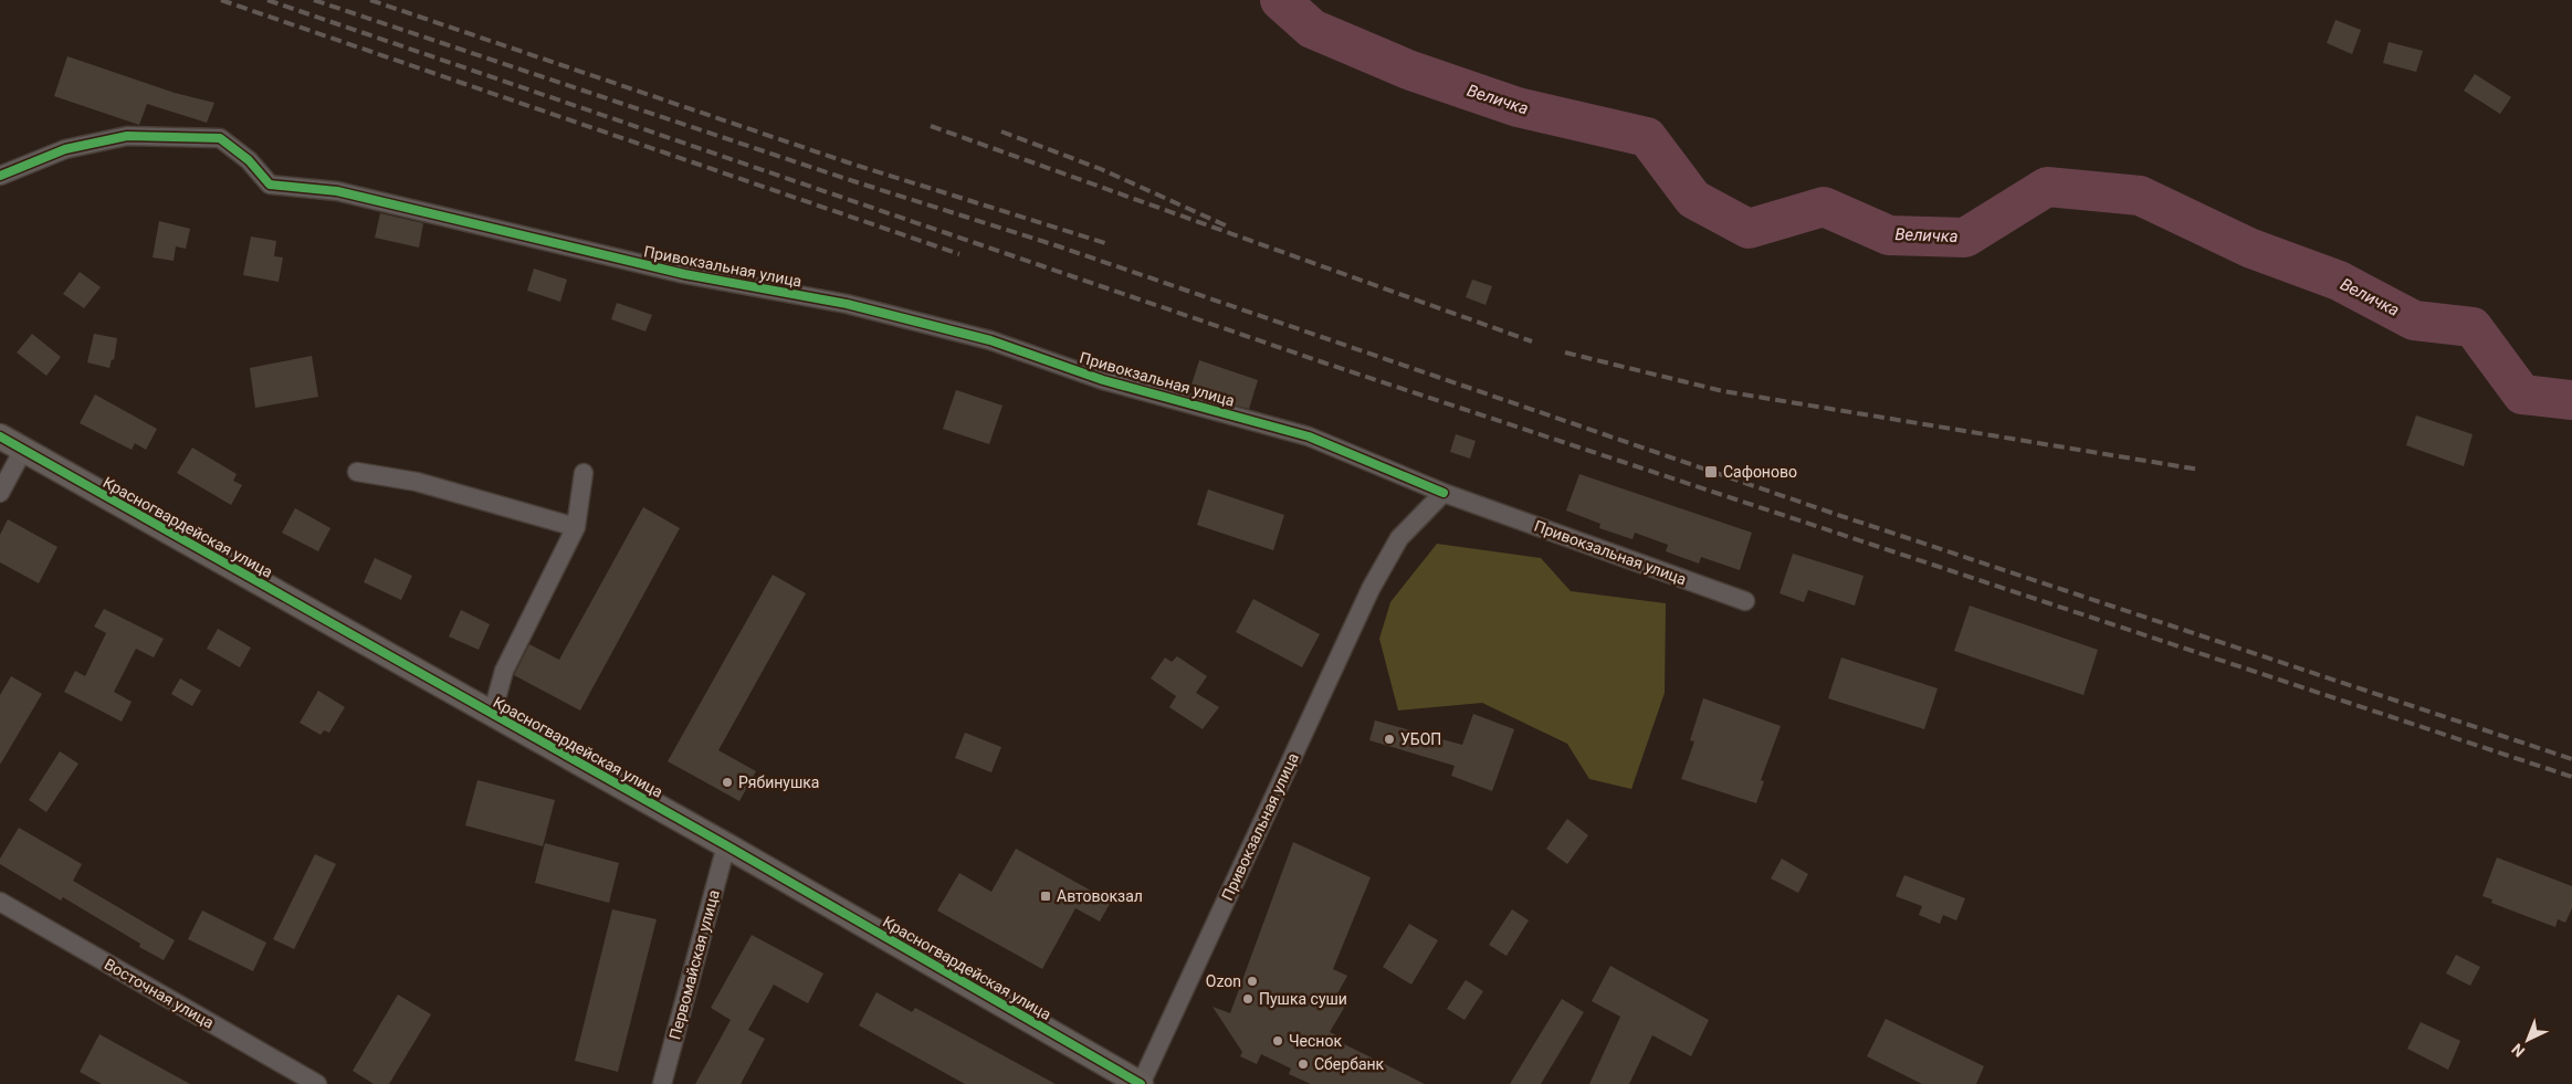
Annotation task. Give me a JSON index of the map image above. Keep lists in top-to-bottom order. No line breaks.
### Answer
{"streets":{"street":["Привокзальная улица","Красногвардейская улица","Первомайская улица","Восточная улица"]},"crossings":[["Привокзальная улица","Красногвардейская улица"],["Красногвардейская улица","Первомайская улица"]],"water":["Величка"],"places":{"transit":["Сафоново","Автовокзал"],"other":["УБОП","Рябинушка","Ozon","Пушка суши","Чеснок","Сбербанк"]},"north":"bottom left"}
